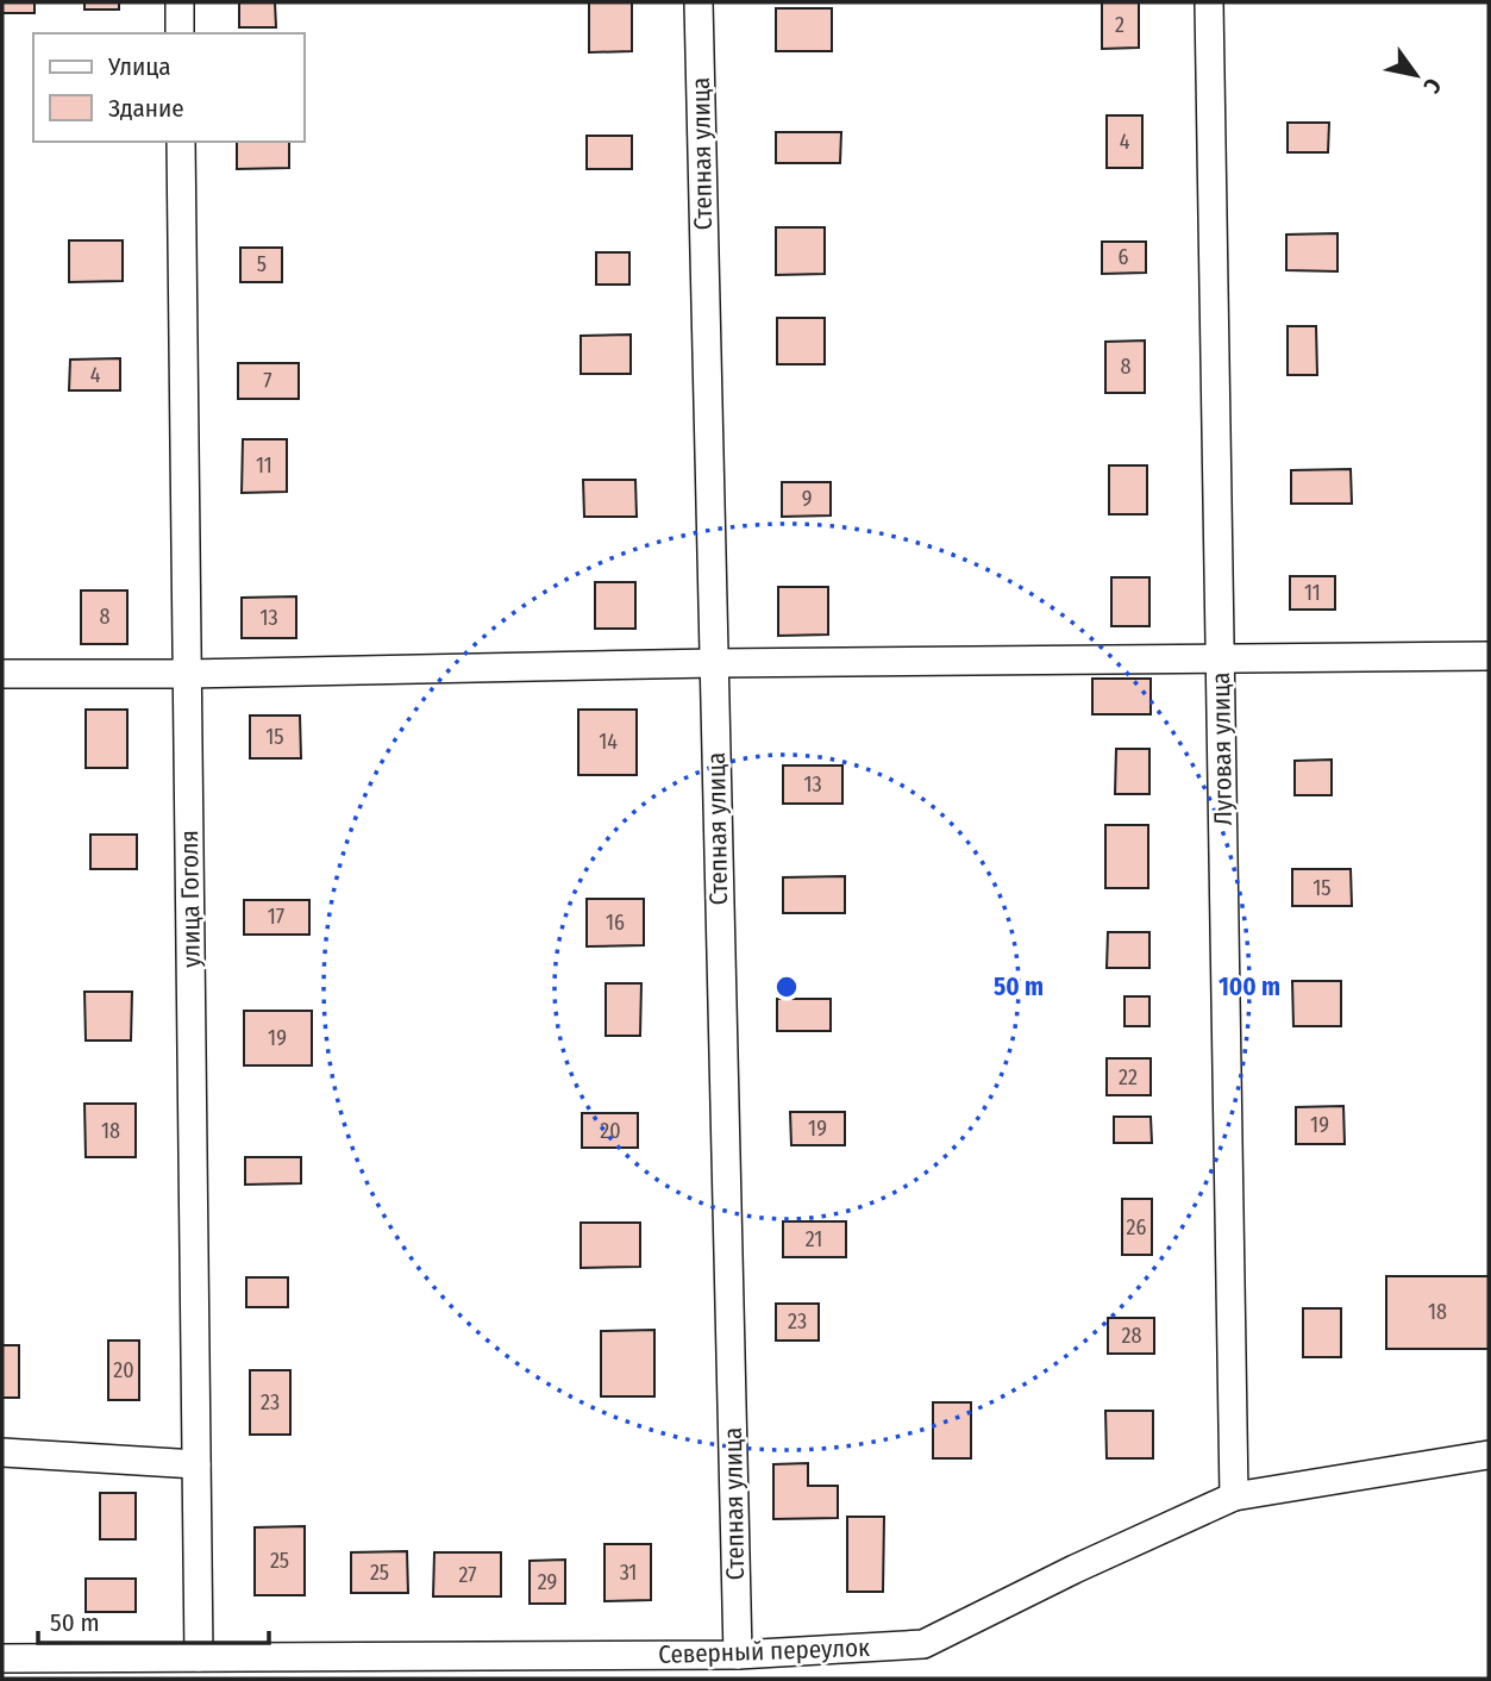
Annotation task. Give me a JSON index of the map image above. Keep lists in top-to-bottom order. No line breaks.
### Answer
{"streets":{"street":["Степная улица","Луговая улица","улица Гоголя","Северный переулок"]},"crossings":[["Степная улица","Северный переулок"],["Луговая улица","Северный переулок"],["улица Гоголя","Северный переулок"]],"house_numbers":["2","4","6","5","8","4","7","11","9","11","8","13","15","14","13","15","17","16","19","22","19","19","18","20","26","21","18","23","28","20","23","25","25","31","27","29"],"legend":["Улица","Здание"],"scale_bar":"50 m","north":"bottom right","rings":["50 m","100 m"]}
